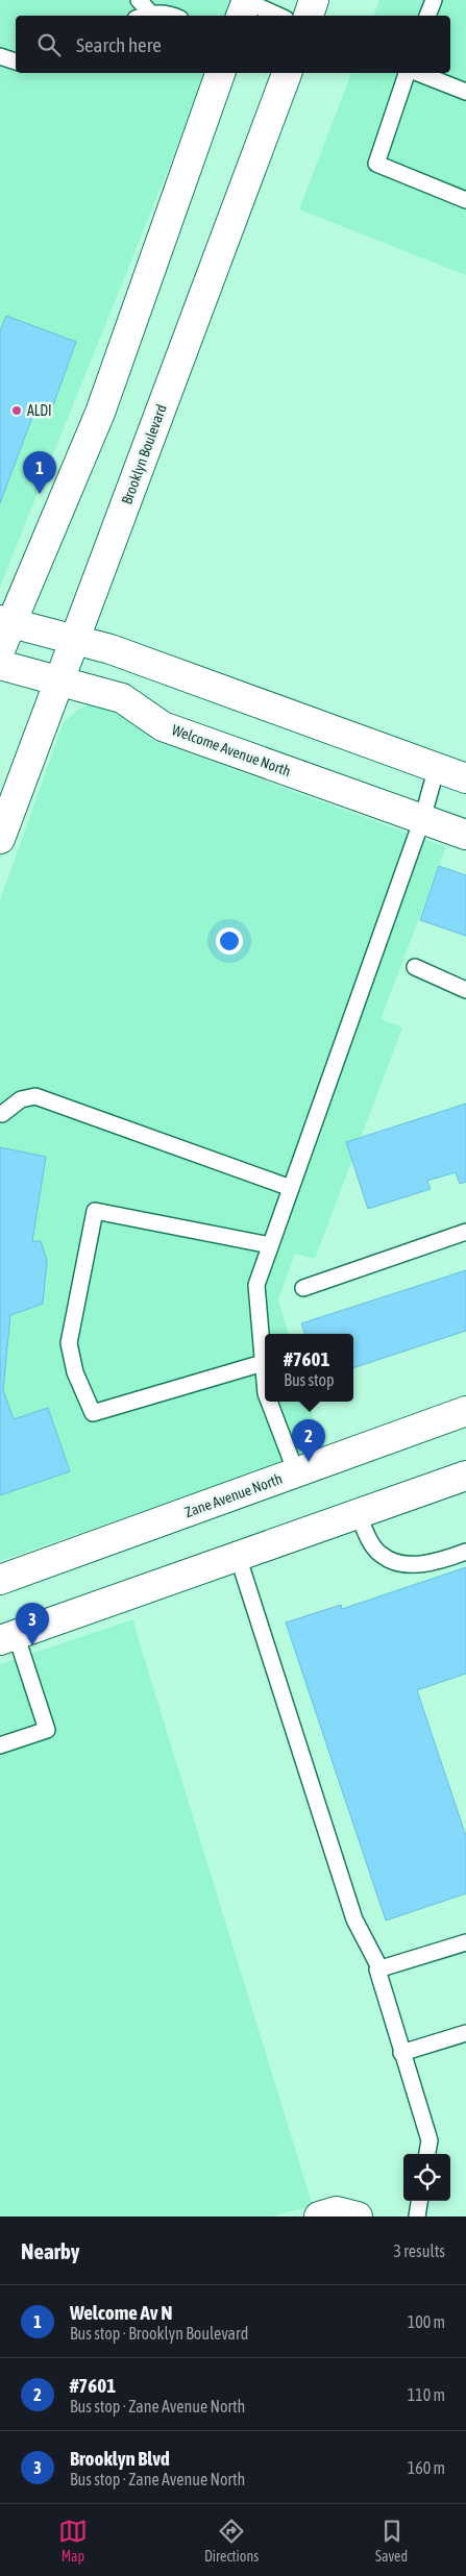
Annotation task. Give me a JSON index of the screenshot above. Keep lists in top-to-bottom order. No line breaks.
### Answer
{"streets":{"street":["Brooklyn Boulevard","Welcome Avenue North","Zane Avenue North"]},"crossings":[["Brooklyn Boulevard","Welcome Avenue North"]],"places":["ALDI"],"page":{"search":"Search here","pins":["1","2","3"],"popup":["#7601","Bus stop"],"heading":["Nearby","3 results"],"list":[{"mark":"1","name":"Welcome Av N","note":"Bus stop · Brooklyn Boulevard","value":"100 m"},{"mark":"2","name":"#7601","note":"Bus stop · Zane Avenue North","value":"110 m"},{"mark":"3","name":"Brooklyn Blvd","note":"Bus stop · Zane Avenue North","value":"160 m"}],"nav":["Map","Directions","Saved"]}}
